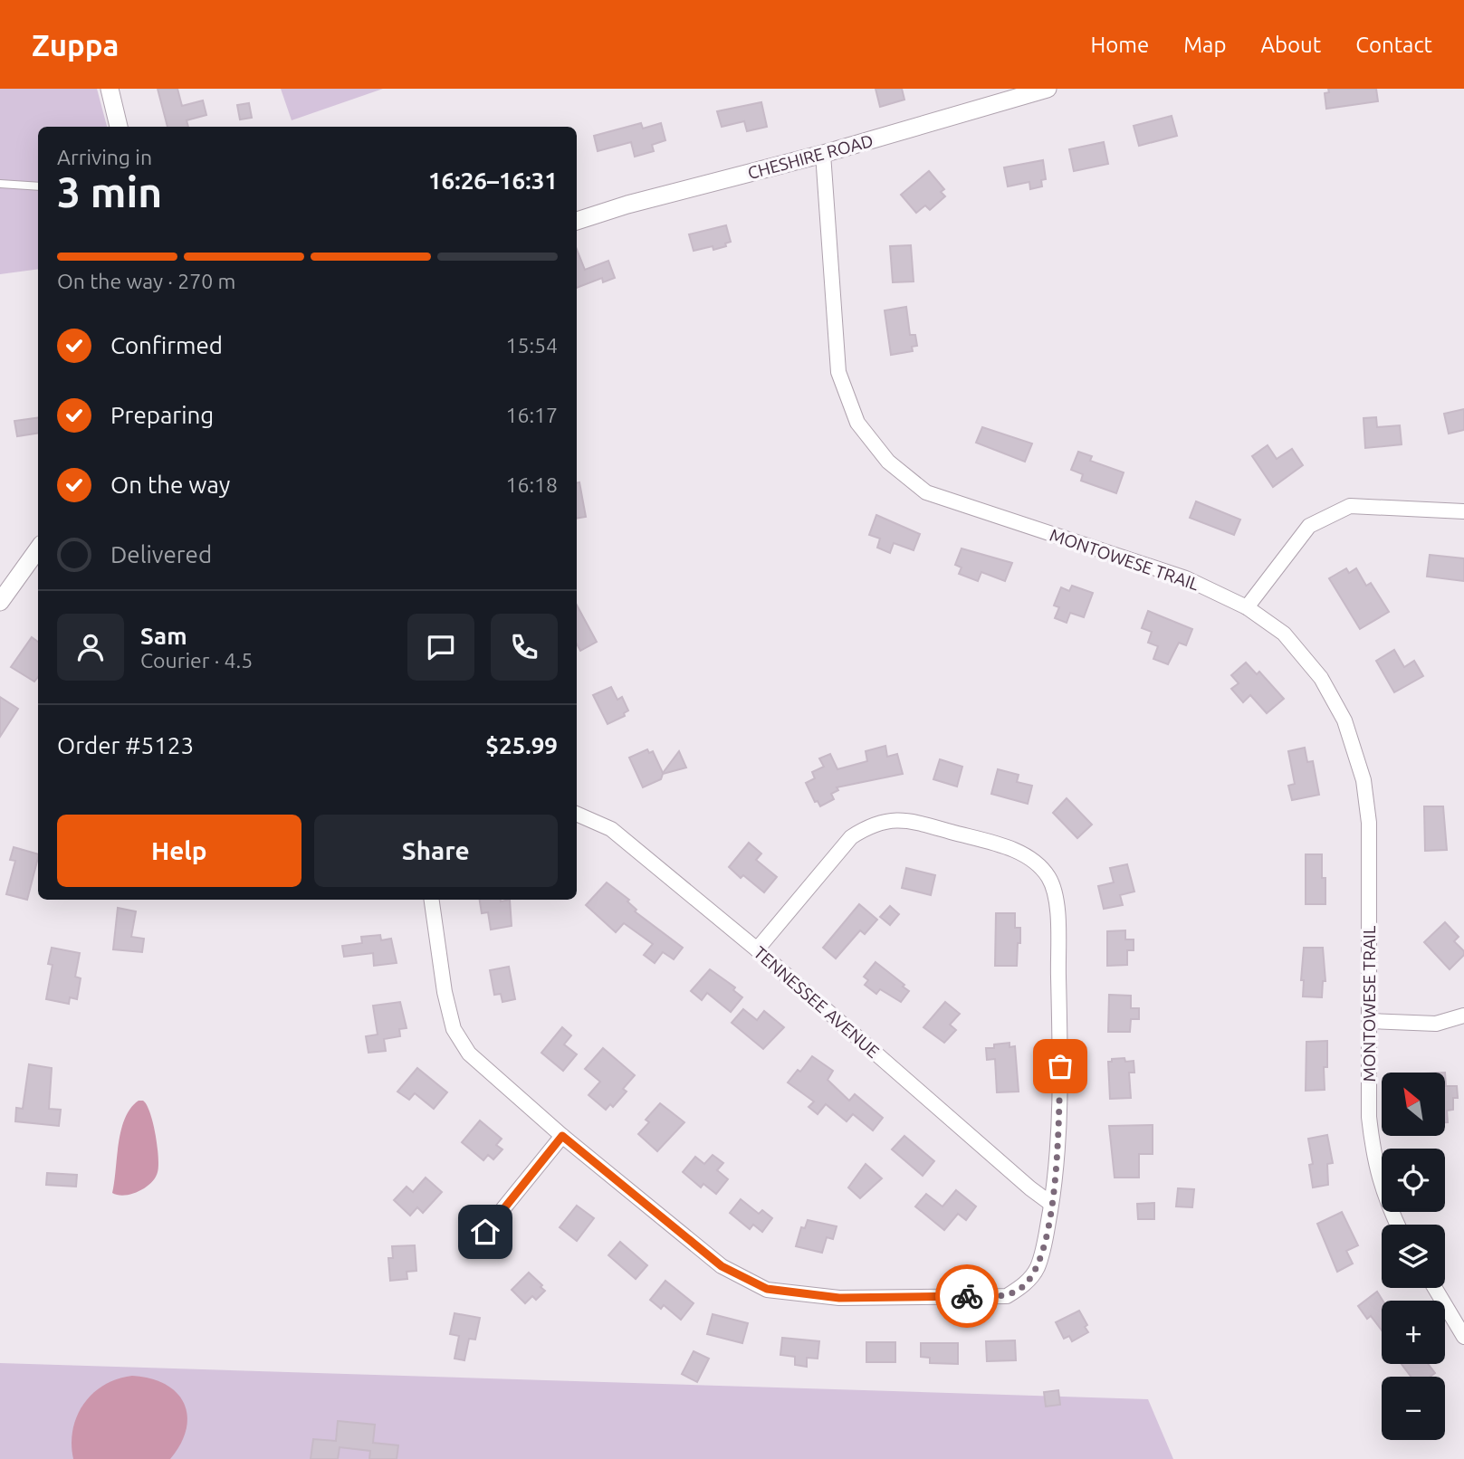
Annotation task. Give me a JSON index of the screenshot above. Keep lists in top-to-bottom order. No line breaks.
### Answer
{"streets":{"street":["CHESHIRE ROAD","MONTOWESE TRAIL","TENNESSEE AVENUE"]},"crossings":[["CHESHIRE ROAD","MONTOWESE TRAIL"]],"north":"top left","page":{"header":"Zuppa","nav":["Home","Map","About","Contact"],"heading":["3 min","Arriving in","16:26–16:31"],"panel":["Sam","Courier · 4.5","Order #5123","$25.99"],"bar":"On the way · 270 m","list":[["Confirmed","15:54"],["Preparing","16:17"],["On the way","16:18"],"Delivered"],"buttons":["Help","Share"],"map_buttons":["+","−"]}}
